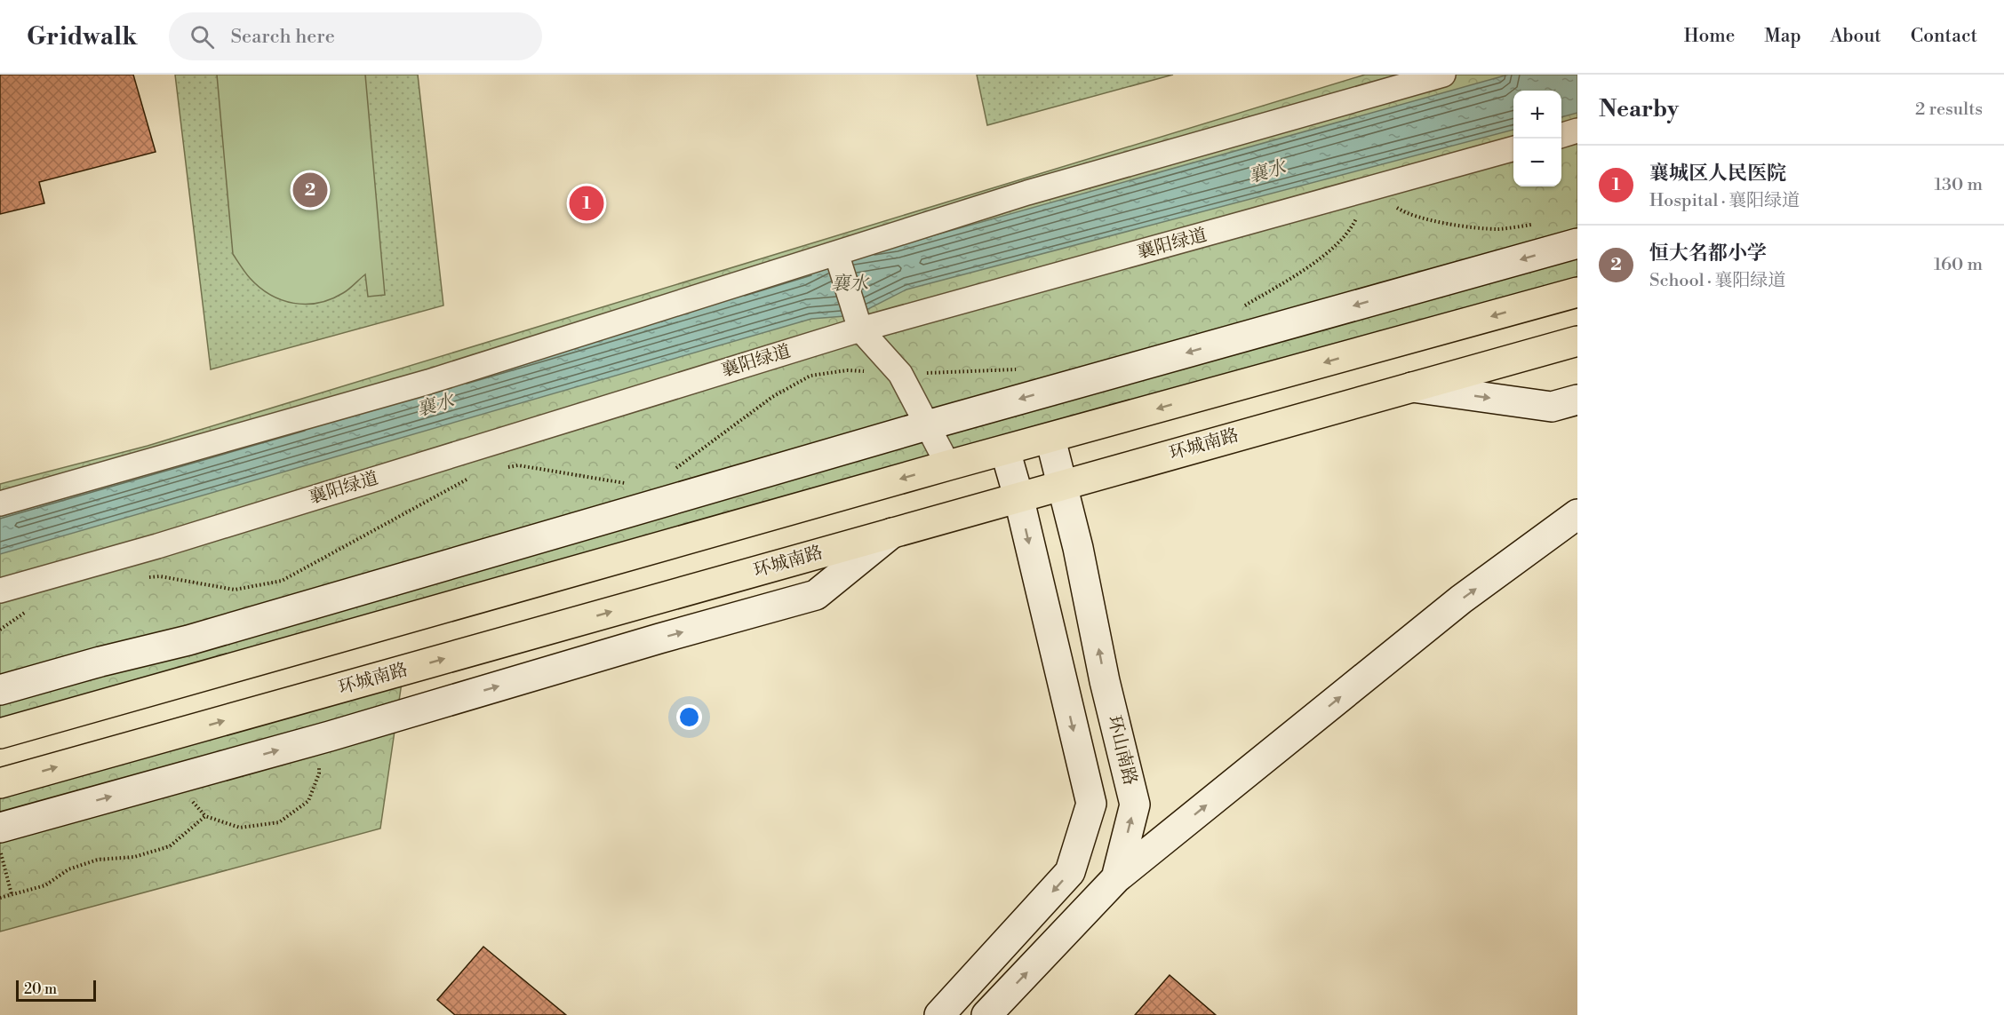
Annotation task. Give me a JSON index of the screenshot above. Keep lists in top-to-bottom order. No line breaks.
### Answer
{"streets":{"highway":["环城南路"],"street":["襄阳绿道","环山南路"]},"crossings":[["环城南路","环山南路"]],"water":["襄水"],"scale_bar":"20 m","page":{"header":"Gridwalk","search":"Search here","nav":["Home","Map","About","Contact"],"heading":["Nearby","2 results"],"map_buttons":["+","−"],"list":[{"mark":"1","name":"襄城区人民医院","note":"Hospital · 襄阳绿道","value":"130 m"},{"mark":"2","name":"恒大名都小学","note":"School · 襄阳绿道","value":"160 m"}],"pins":["2","1"],"scale":"20 m"}}
